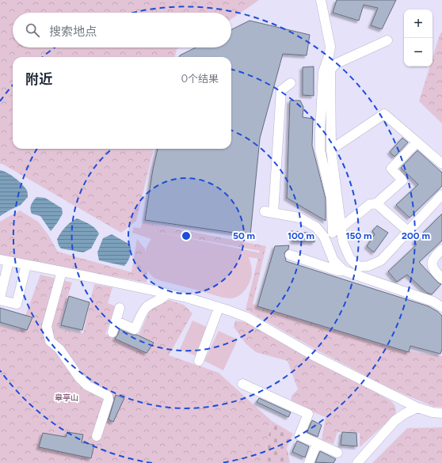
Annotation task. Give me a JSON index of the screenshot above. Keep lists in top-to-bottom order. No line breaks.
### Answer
{"parks":["皋亭山"],"page":{"map_buttons":["+","−"],"search":"搜索地点","heading":["附近","0个结果"]},"rings":["50 m","100 m","150 m","200 m"]}
